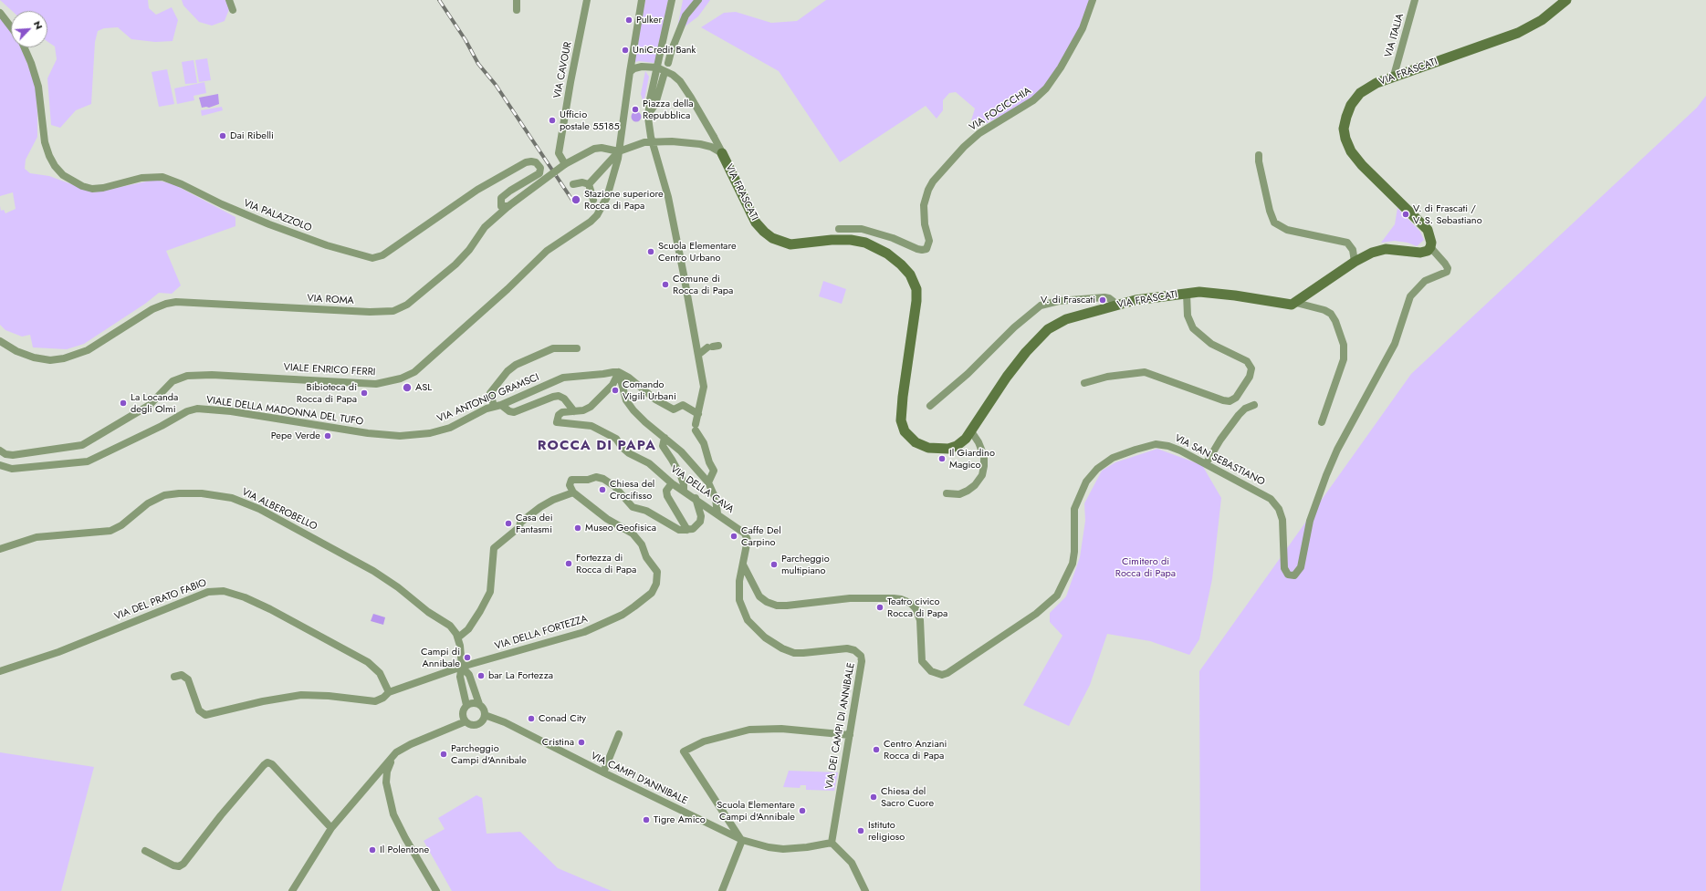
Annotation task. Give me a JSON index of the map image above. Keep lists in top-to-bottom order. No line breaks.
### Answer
{"streets":{"main road":["VIA FRASCATI"],"street":["VIA ITALIA","VIA CAVOUR","VIA FOCICCHIA","VIA PALAZZOLO","VIA ROMA","VIALE ENRICO FERRI","VIA ANTONIO GRAMSCI","VIALE DELLA MADONNA DEL TUFO","VIA SAN SEBASTIANO","VIA DELLA CAVA","VIA ALBEROBELLO","VIA DEL PRATO FABIO","VIA DELLA FORTEZZA","VIA DEI CAMPI DI ANNIBALE","VIA CAMPI D'ANNIBALE"]},"crossings":[["VIA ITALIA","VIA FRASCATI"],["VIA CAVOUR","VIA ROMA"],["VIA FRASCATI","VIA SAN SEBASTIANO"],["VIA PALAZZOLO","VIA ROMA"],["VIA ROMA","VIALE ENRICO FERRI"],["VIA ANTONIO GRAMSCI","VIALE DELLA MADONNA DEL TUFO"],["VIA SAN SEBASTIANO","VIA DEI CAMPI DI ANNIBALE"],["VIA DELLA CAVA","VIA DEI CAMPI DI ANNIBALE"],["VIA DEL PRATO FABIO","VIA DELLA FORTEZZA"],["VIA DEI CAMPI DI ANNIBALE","VIA CAMPI D'ANNIBALE"]],"districts":["ROCCA DI PAPA"],"parks":["Cimitero di Rocca di Papa"],"places":["Pulker","UniCredit Bank","Piazza della Repubblica","Ufficio postale 55185","Dai Ribelli","Stazione superiore Rocca di Papa","V. di Frascati / V. S. Sebastiano","Scuola Elementare Centro Urbano","Comune di Rocca di Papa","V. di Frascati","ASL","Comando Vigili Urbani","Bibioteca di Rocca di Papa","La Locanda degli Olmi","Pepe Verde","Il Giardino Magico","Chiesa del Crocifisso","Casa dei Fantasmi","Museo Geofisica","Caffe Del Carpino","Fortezza di Rocca di Papa","Parcheggio multipiano","Teatro civico Rocca di Papa","Campi di Annibale","bar La Fortezza","Conad City","Cristina","Centro Anziani Rocca di Papa","Parcheggio Campi d'Annibale","Chiesa del Sacro Cuore","Scuola Elementare Campi d'Annibale","Tigre Amico","Istituto religioso","Il Polentone"],"north":"top right"}
